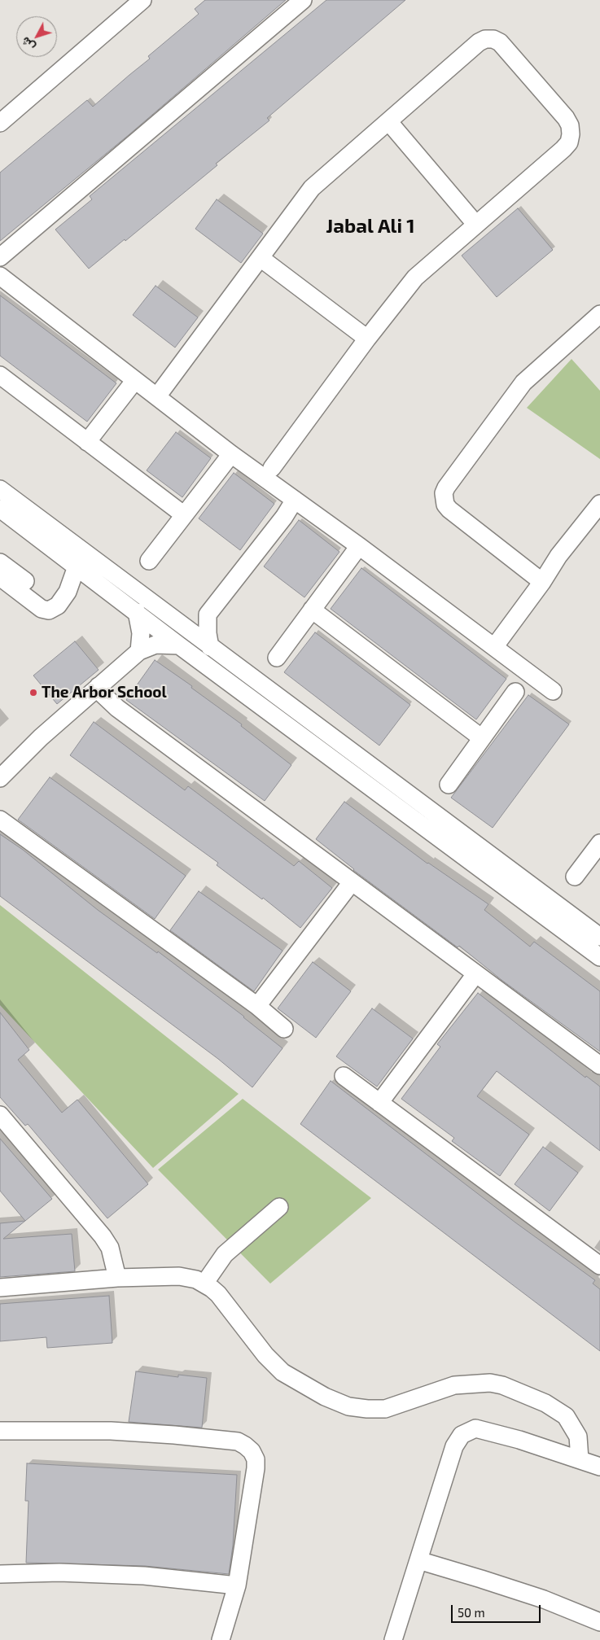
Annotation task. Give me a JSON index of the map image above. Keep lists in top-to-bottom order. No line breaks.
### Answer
{"districts":["Jabal Ali 1"],"places":["The Arbor School"],"scale_bar":"50 m","north":"bottom left"}
